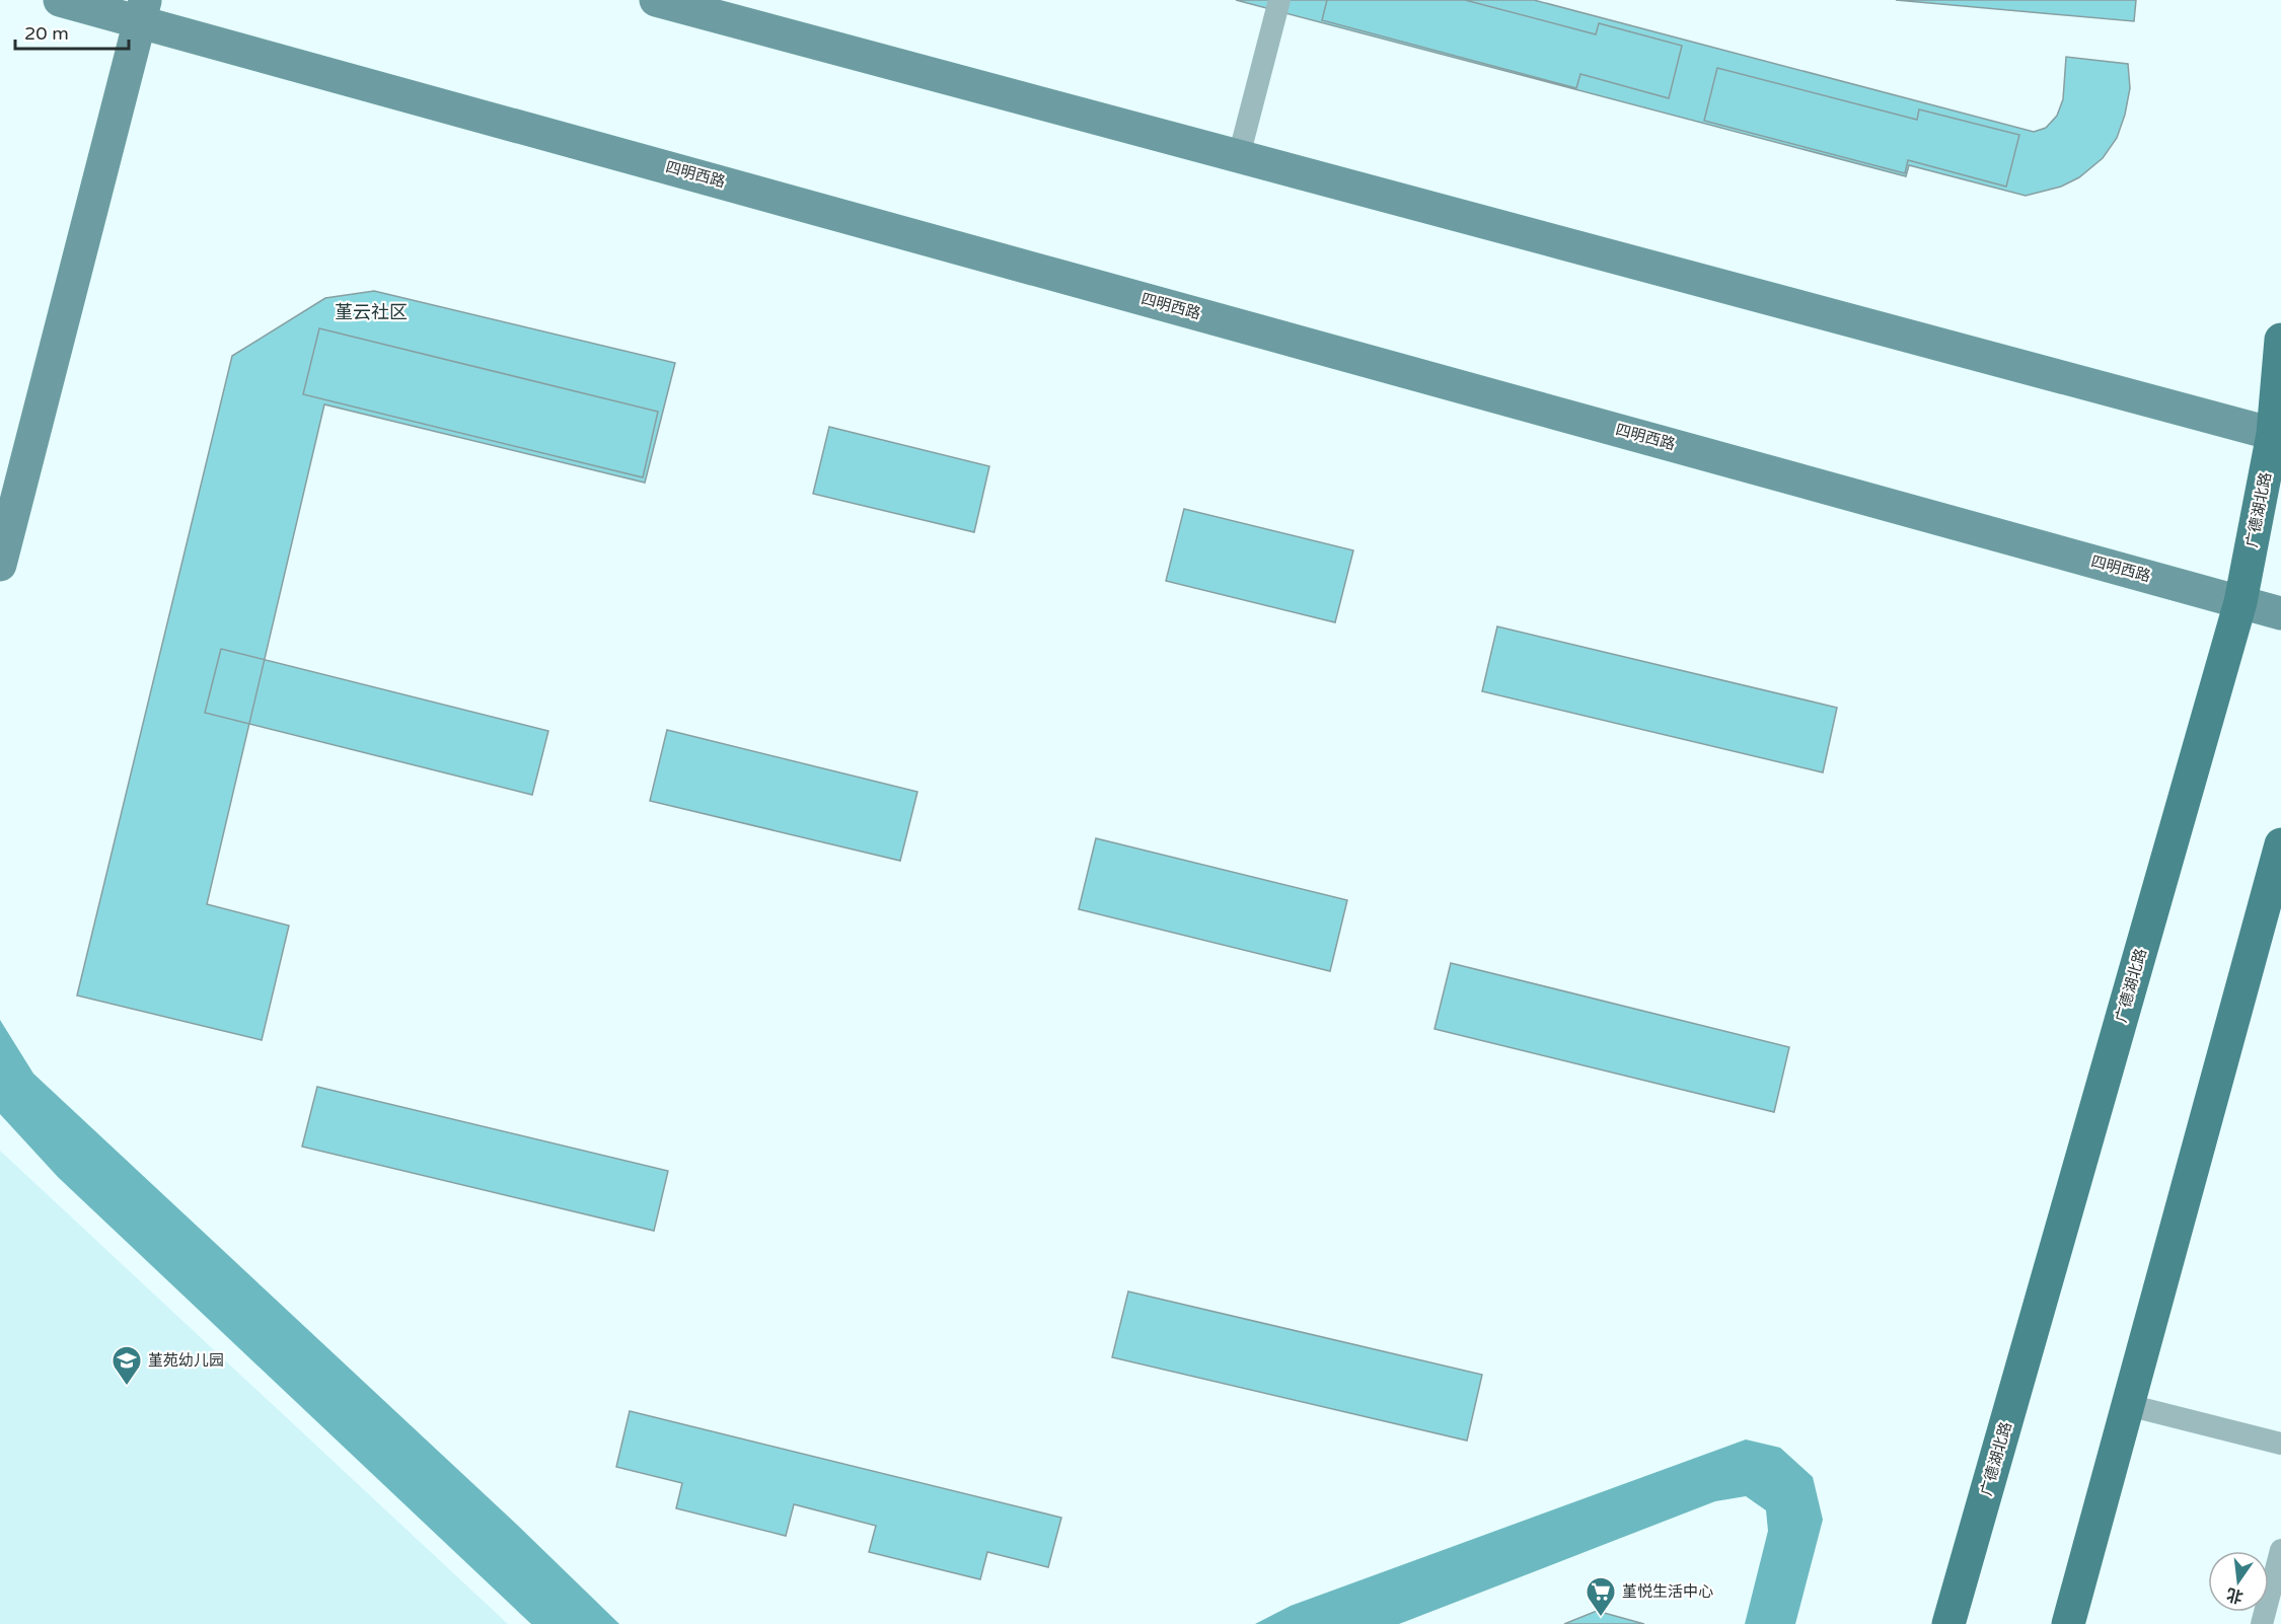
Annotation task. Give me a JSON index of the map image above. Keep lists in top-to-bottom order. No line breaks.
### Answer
{"streets":{"main road":["四明西路","广德湖北路"]},"crossings":[["四明西路","广德湖北路"]],"districts":["堇云社区"],"places":{"school or university":["堇苑幼儿园"],"supermarket":["堇悦生活中心"]},"scale_bar":"20 m","north":"bottom"}
